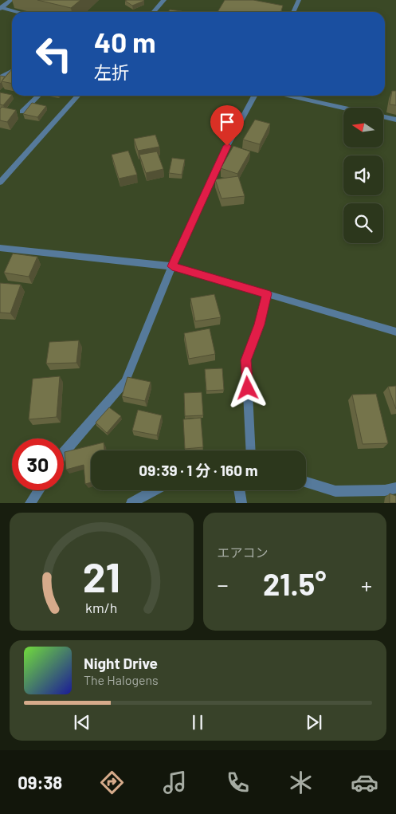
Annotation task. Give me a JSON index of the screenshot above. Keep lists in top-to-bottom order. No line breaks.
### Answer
{"north":"left","page":{"turn":["40 m","左折"],"limit":"30","trip":"09:39 · 1 分 · 160 m","tile":"エアコン","heat":["−","21.5°","+"],"song":["Night Drive","The Halogens"],"tabs":"09:38","gauge":["21","km/h"]}}
